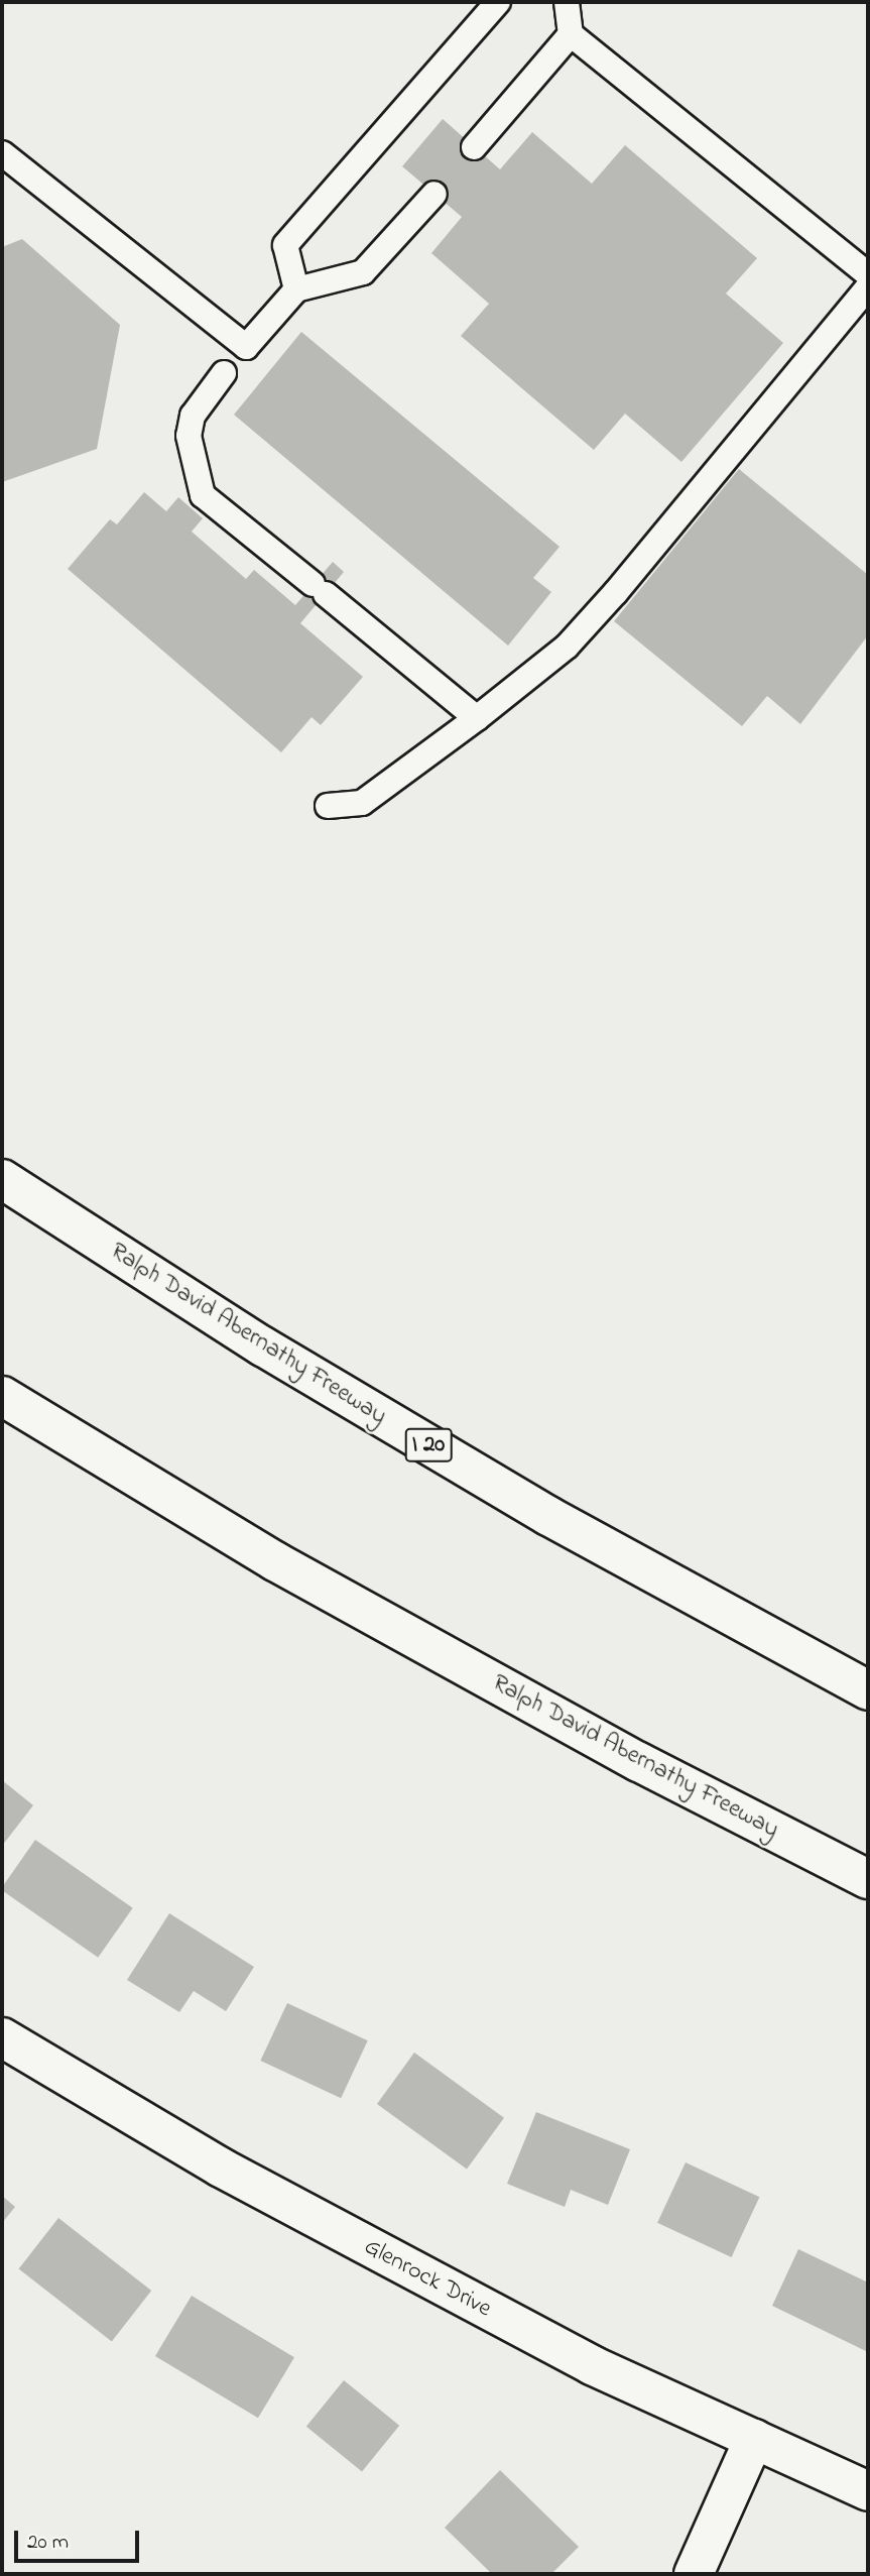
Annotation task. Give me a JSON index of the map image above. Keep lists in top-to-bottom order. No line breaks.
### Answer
{"streets":{"main road":["Ralph David Abernathy Freeway","I 20","Glenrock Drive"]},"scale_bar":"20 m"}
